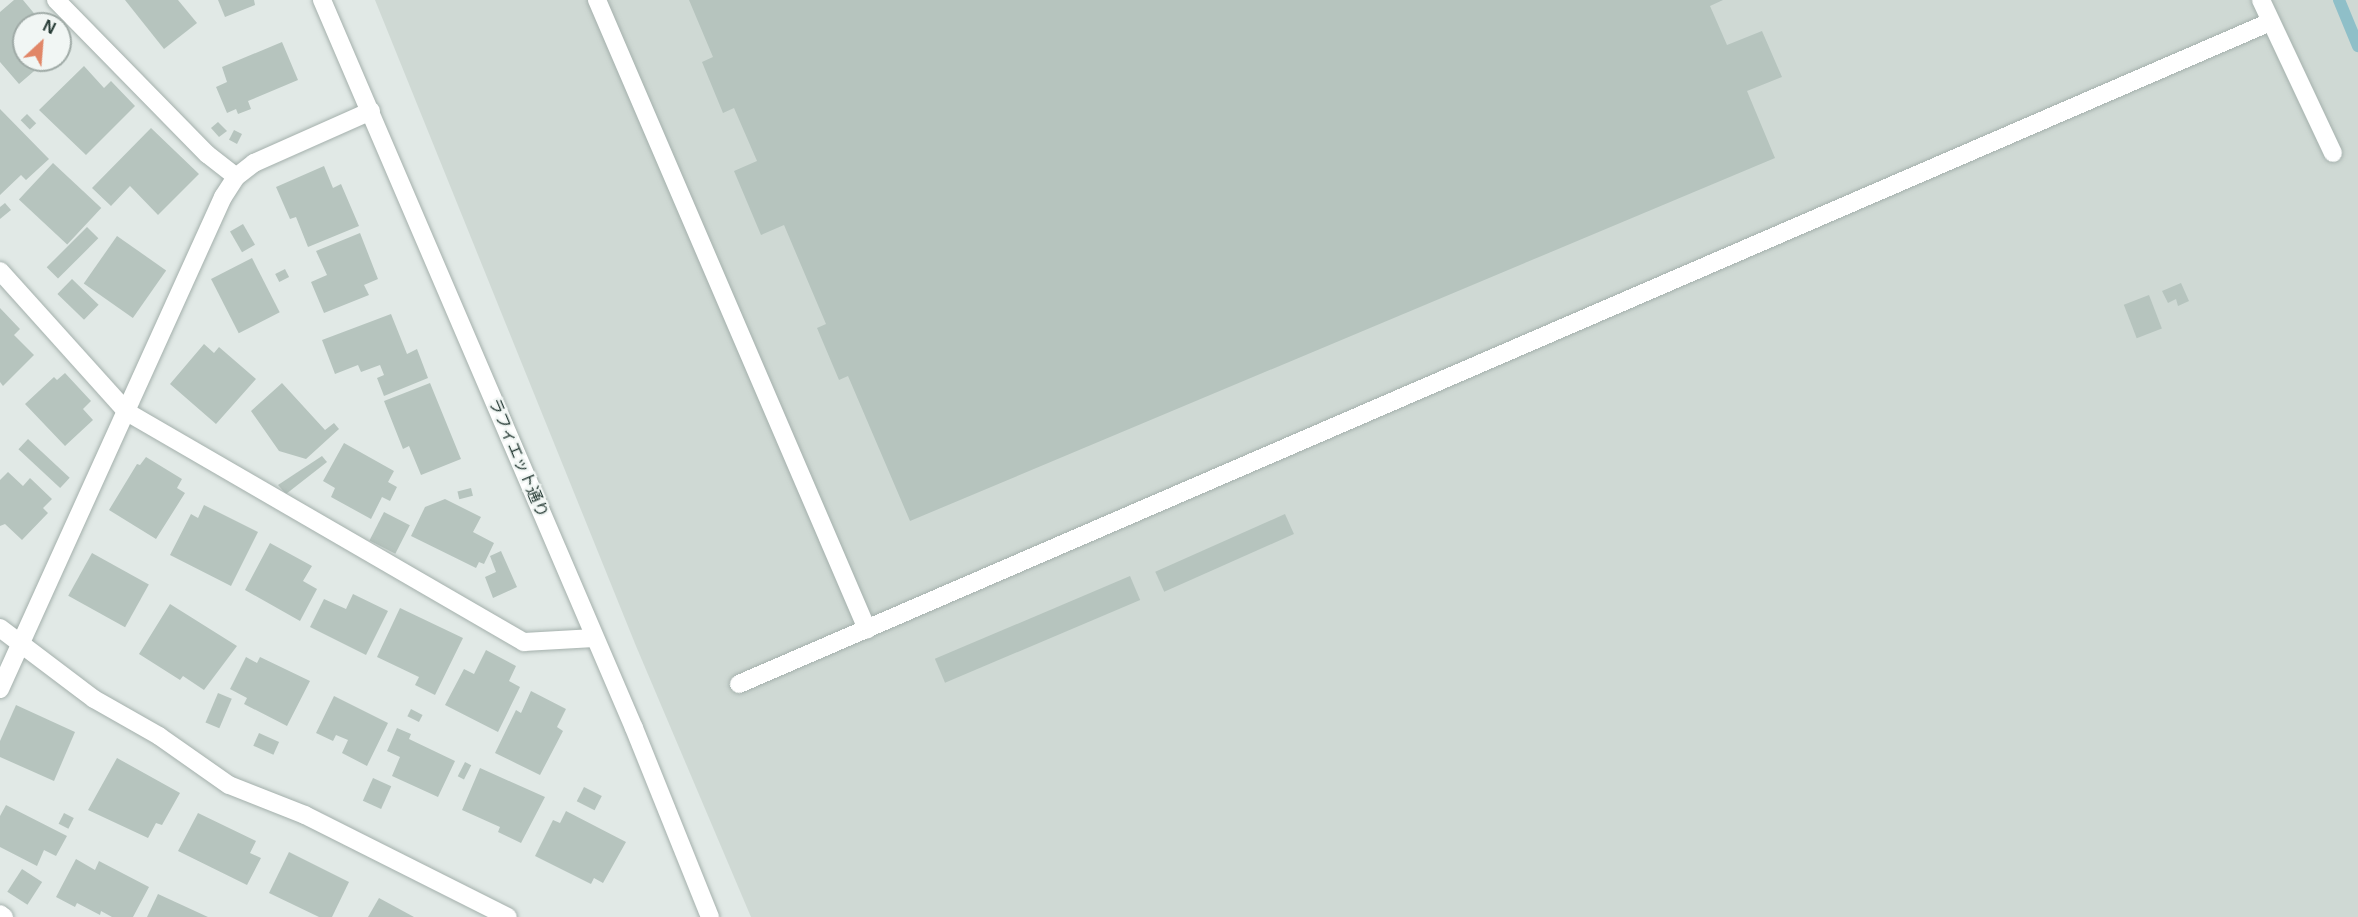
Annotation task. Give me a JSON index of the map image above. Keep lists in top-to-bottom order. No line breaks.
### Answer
{"streets":{"street":["ラフィエット通り"]},"north":"top right"}
